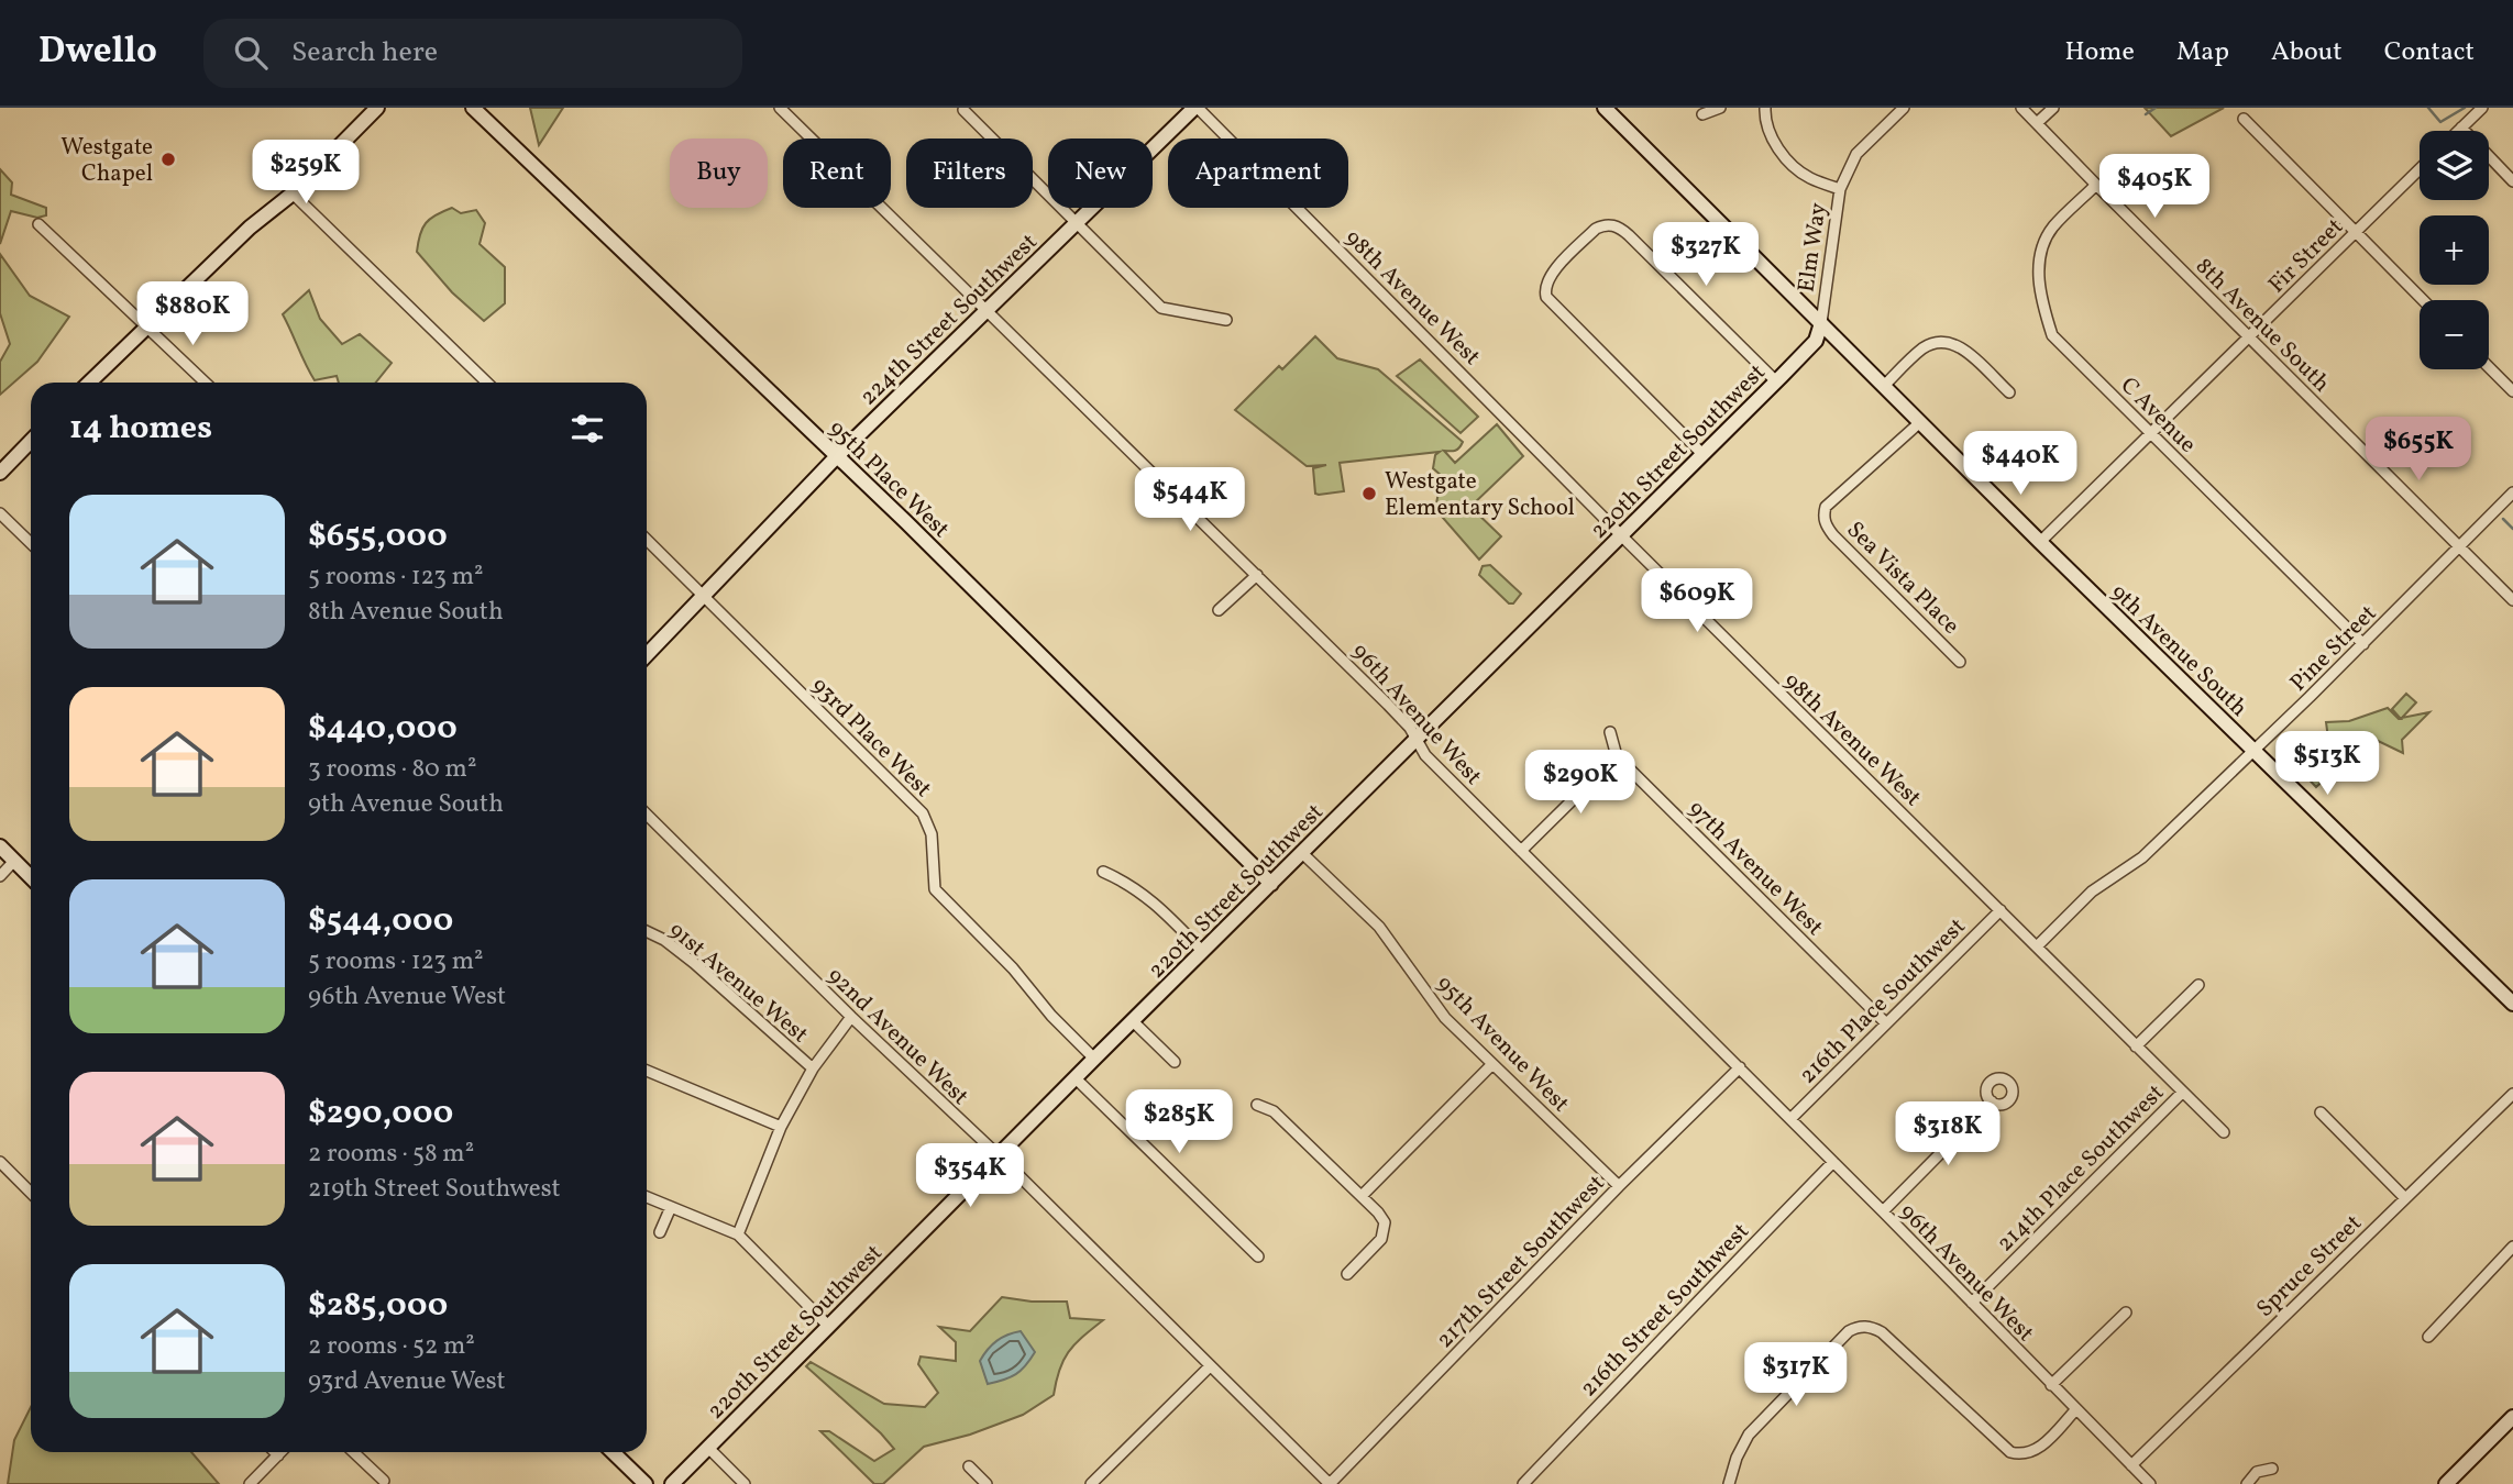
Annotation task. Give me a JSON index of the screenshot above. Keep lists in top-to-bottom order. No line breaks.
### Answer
{"streets":{"main road":["224th Street Southwest","220th Street Southwest","95th Place West","9th Avenue South"],"street":["Elm Way","Fir Street","98th Avenue West","8th Avenue South","C Avenue","Sea Vista Place","Pine Street","96th Avenue West","93rd Place West","97th Avenue West","91st Avenue West","216th Place Southwest","92nd Avenue West","95th Avenue West","214th Place Southwest","217th Street Southwest","Spruce Street","216th Street Southwest"]},"crossings":[["Elm Way","220th Street Southwest"],["Elm Way","9th Avenue South"],["Fir Street","8th Avenue South"],["Fir Street","C Avenue"],["Fir Street","9th Avenue South"],["98th Avenue West","224th Street Southwest"],["98th Avenue West","220th Street Southwest"],["98th Avenue West","Pine Street"],["98th Avenue West","216th Place Southwest"],["98th Avenue West","214th Place Southwest"],["224th Street Southwest","95th Place West"],["224th Street Southwest","96th Avenue West"],["224th Street Southwest","93rd Place West"],["8th Avenue South","C Avenue"],["8th Avenue South","Pine Street"],["C Avenue","Pine Street"],["220th Street Southwest","95th Place West"],["220th Street Southwest","9th Avenue South"],["220th Street Southwest","96th Avenue West"],["220th Street Southwest","93rd Place West"],["220th Street Southwest","92nd Avenue West"],["220th Street Southwest","95th Avenue West"],["Sea Vista Place","9th Avenue South"],["Pine Street","9th Avenue South"],["96th Avenue West","216th Place Southwest"],["96th Avenue West","214th Place Southwest"],["96th Avenue West","217th Street Southwest"],["96th Avenue West","Spruce Street"],["96th Avenue West","216th Street Southwest"],["97th Avenue West","216th Place Southwest"],["92nd Avenue West","217th Street Southwest"],["95th Avenue West","217th Street Southwest"]],"places":["Westgate Chapel","Westgate Elementary School"],"page":{"header":"Dwello","search":"Search here","nav":["Home","Map","About","Contact"],"map_buttons":["+","−"],"chip":["Buy","Rent","Filters","New","Apartment"],"price":["$259K","$405K","$327K","$880K","$655K","$440K","$544K","$609K","$513K","$290K","$285K","$318K","$354K","$317K"],"heading":"14 homes","list":[{"name":"$655,000","note":"5 rooms · 123 m² · 8th Avenue South"},{"name":"$440,000","note":"3 rooms · 80 m² · 9th Avenue South"},{"name":"$544,000","note":"5 rooms · 123 m² · 96th Avenue West"},{"name":"$290,000","note":"2 rooms · 58 m² · 219th Street Southwest"},{"name":"$285,000","note":"2 rooms · 52 m² · 93rd Avenue West"}]}}
